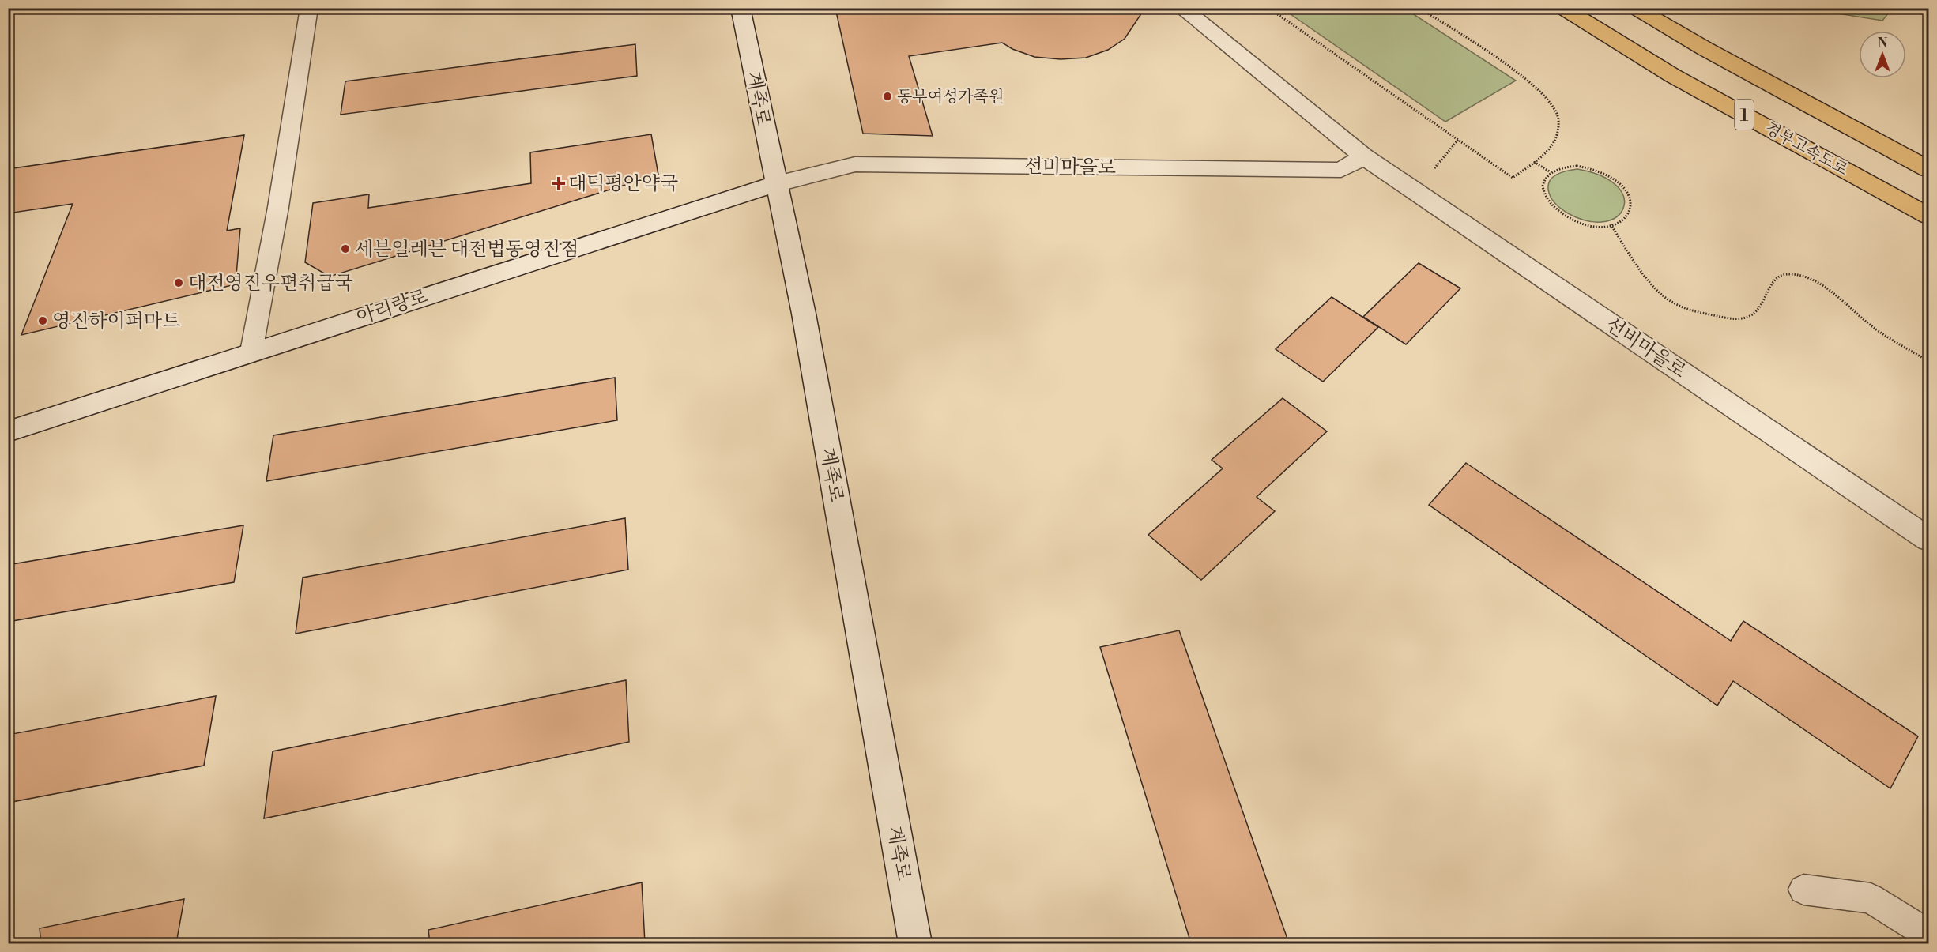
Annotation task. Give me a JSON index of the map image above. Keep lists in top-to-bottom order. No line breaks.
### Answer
{"streets":{"highway":["1","경부고속도로"],"main road":["계족로","선비마을로","아리랑로"]},"crossings":[["계족로","선비마을로"],["계족로","아리랑로"],["선비마을로","아리랑로"]],"places":{"other":["동부여성가족원","세븐일레븐 대전법동영진점","대전영진우편취급국","영진하이퍼마트"],"health":["대덕평안약국"]},"north":"top"}
